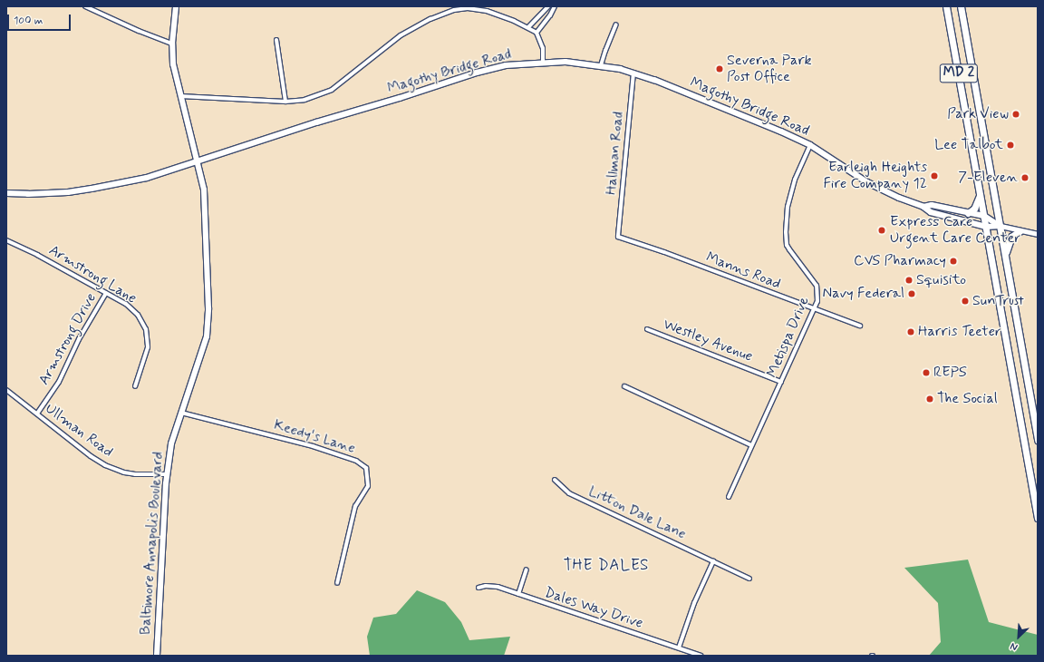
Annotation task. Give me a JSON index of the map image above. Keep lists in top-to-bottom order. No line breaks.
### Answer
{"streets":{"highway":["MD 2"],"main road":["Magothy Bridge Road","Baltimore Annapolis Boulevard"],"street":["Hallman Road","Manns Road","Armstrong Lane","Metispa Drive","Armstrong Drive","Westley Avenue","Ullman Road","Keedy's Lane","Litton Dale Lane","Dales Way Drive"]},"crossings":[["Magothy Bridge Road","MD 2"],["Magothy Bridge Road","Hallman Road"],["Magothy Bridge Road","Metispa Drive"],["Magothy Bridge Road","Baltimore Annapolis Boulevard"],["Hallman Road","Manns Road"],["Manns Road","Metispa Drive"],["Armstrong Lane","Armstrong Drive"],["Metispa Drive","Westley Avenue"],["Armstrong Drive","Ullman Road"],["Ullman Road","Baltimore Annapolis Boulevard"],["Keedy's Lane","Baltimore Annapolis Boulevard"]],"districts":["THE DALES"],"places":["Severna Park Post Office","Park View","Lee Talbot","Earleigh Heights Fire Company 12","7-Eleven","Express Care Urgent Care Center","CVS Pharmacy","Squisito","Navy Federal","SunTrust","Harris Teeter","REPS","The Social"],"scale_bar":"100 m","north":"bottom left"}
